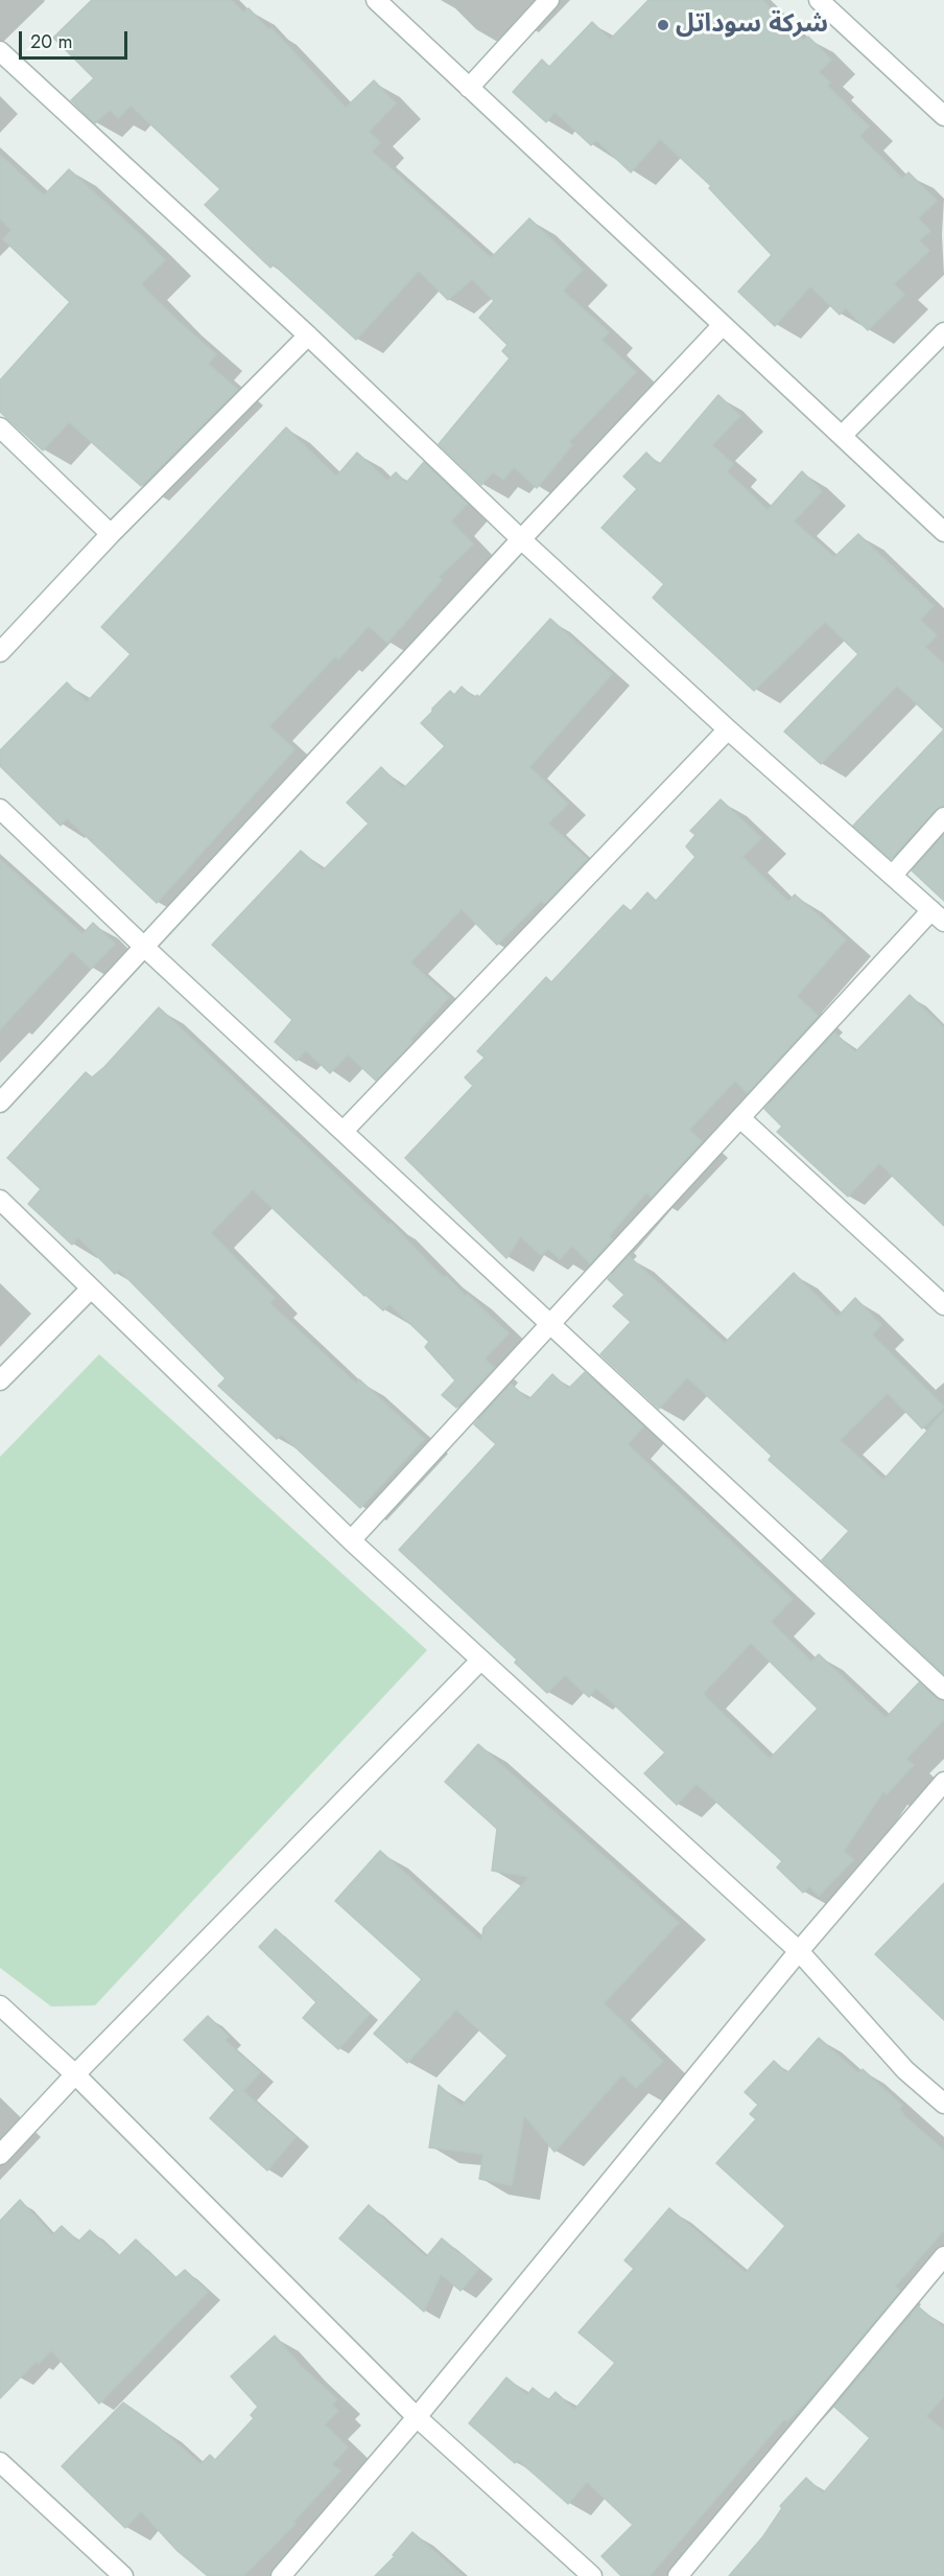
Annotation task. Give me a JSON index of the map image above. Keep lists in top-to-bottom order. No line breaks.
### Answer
{"places":["شركة سوداتل"],"scale_bar":"20 m"}
